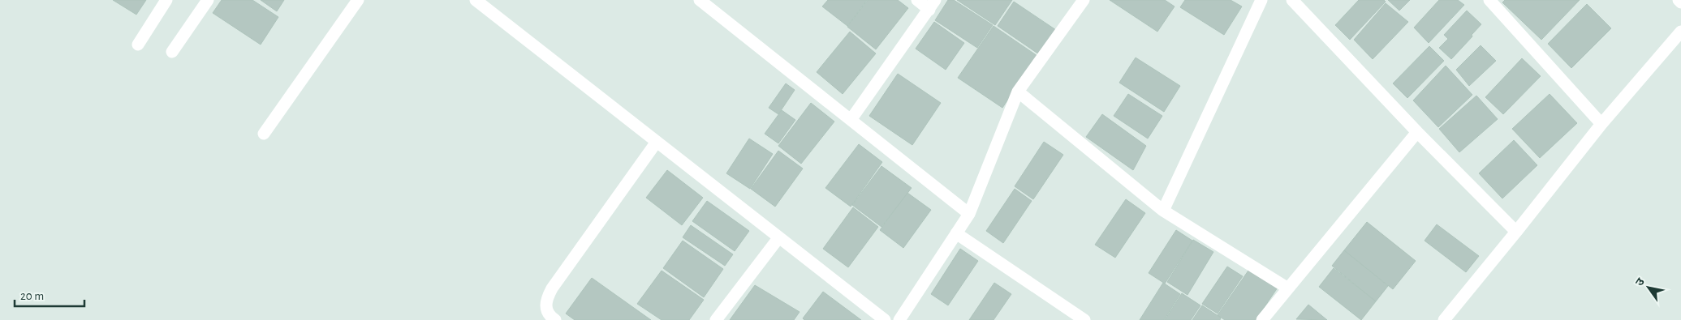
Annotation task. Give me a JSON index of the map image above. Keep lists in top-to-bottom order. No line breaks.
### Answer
{"scale_bar":"20 m","north":"top left"}
